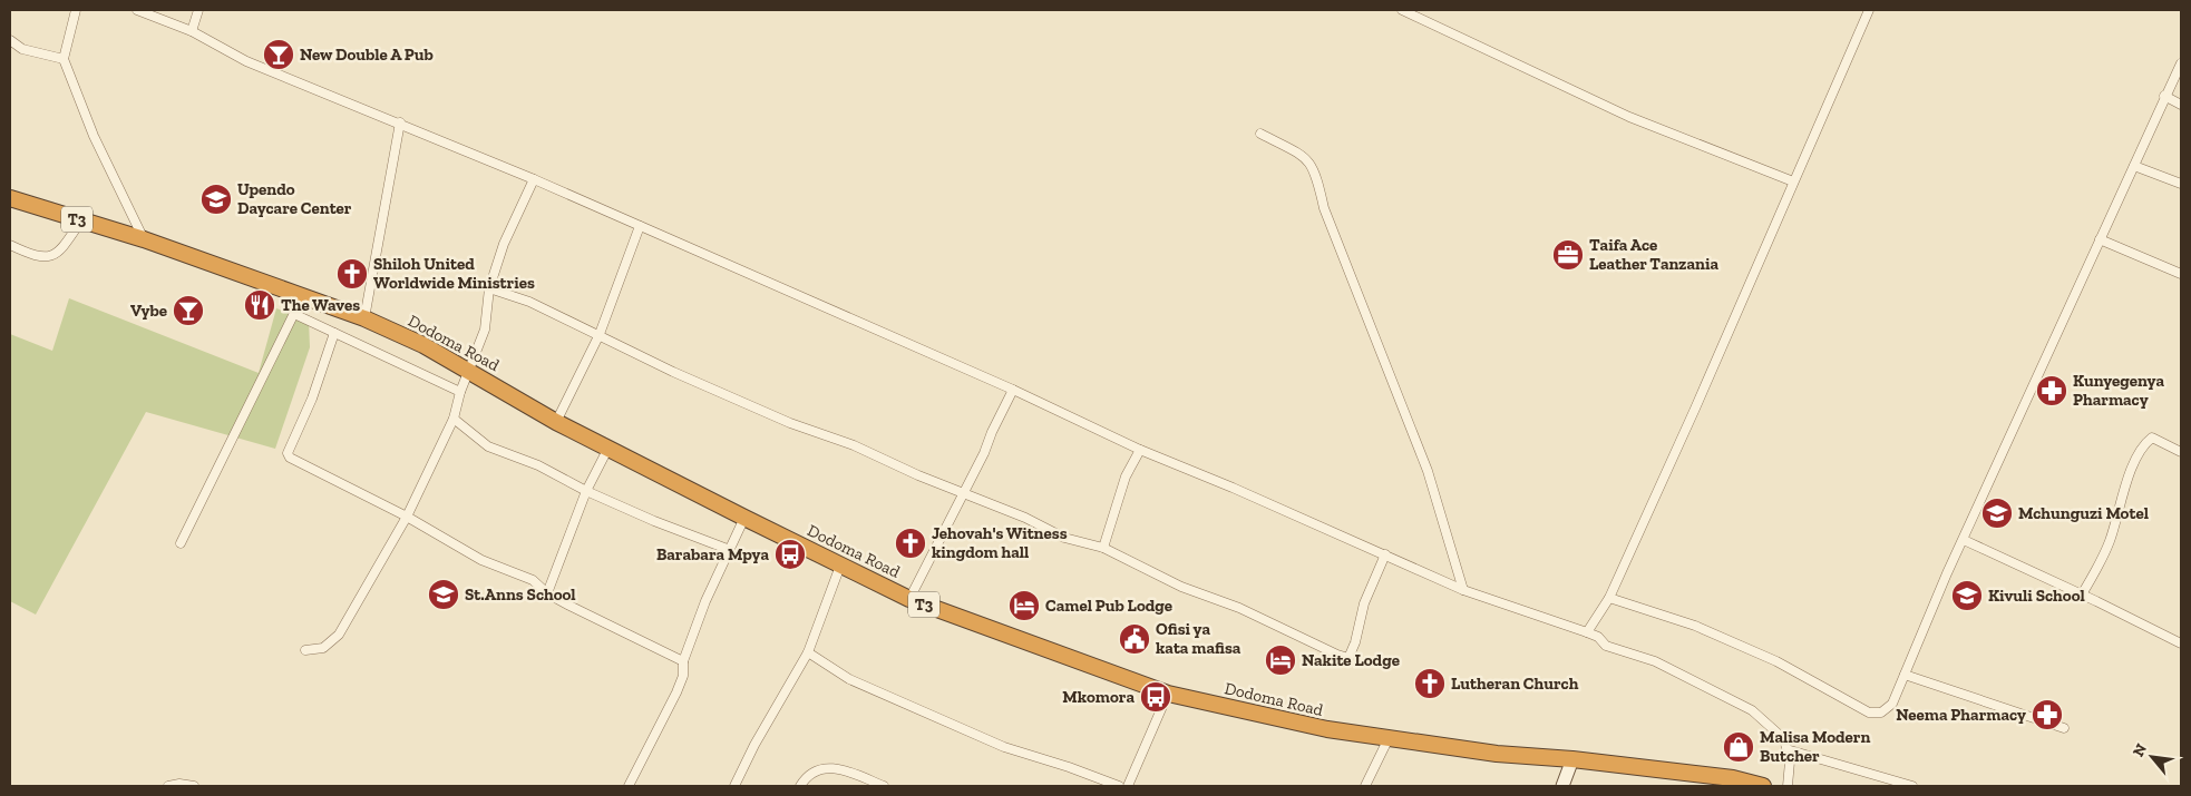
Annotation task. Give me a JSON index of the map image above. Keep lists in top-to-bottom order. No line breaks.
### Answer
{"streets":{"highway":["T3","Dodoma Road"]},"places":{"bar":["New Double A Pub","Vybe"],"school or university":["Upendo Daycare Center","Mchunguzi Motel","St.Anns School","Kivuli School"],"office":["Taifa Ace Leather Tanzania"],"church":["Shiloh United Worldwide Ministries","Jehovah's Witness kingdom hall","Lutheran Church"],"restaurant":["The Waves"],"pharmacy":["Kunyegenya Pharmacy","Neema Pharmacy"],"bus stop":["Barabara Mpya","Mkomora"],"hotel":["Camel Pub Lodge","Nakite Lodge"],"public building":["Ofisi ya kata mafisa"],"shop":["Malisa Modern Butcher"]},"north":"top left"}
